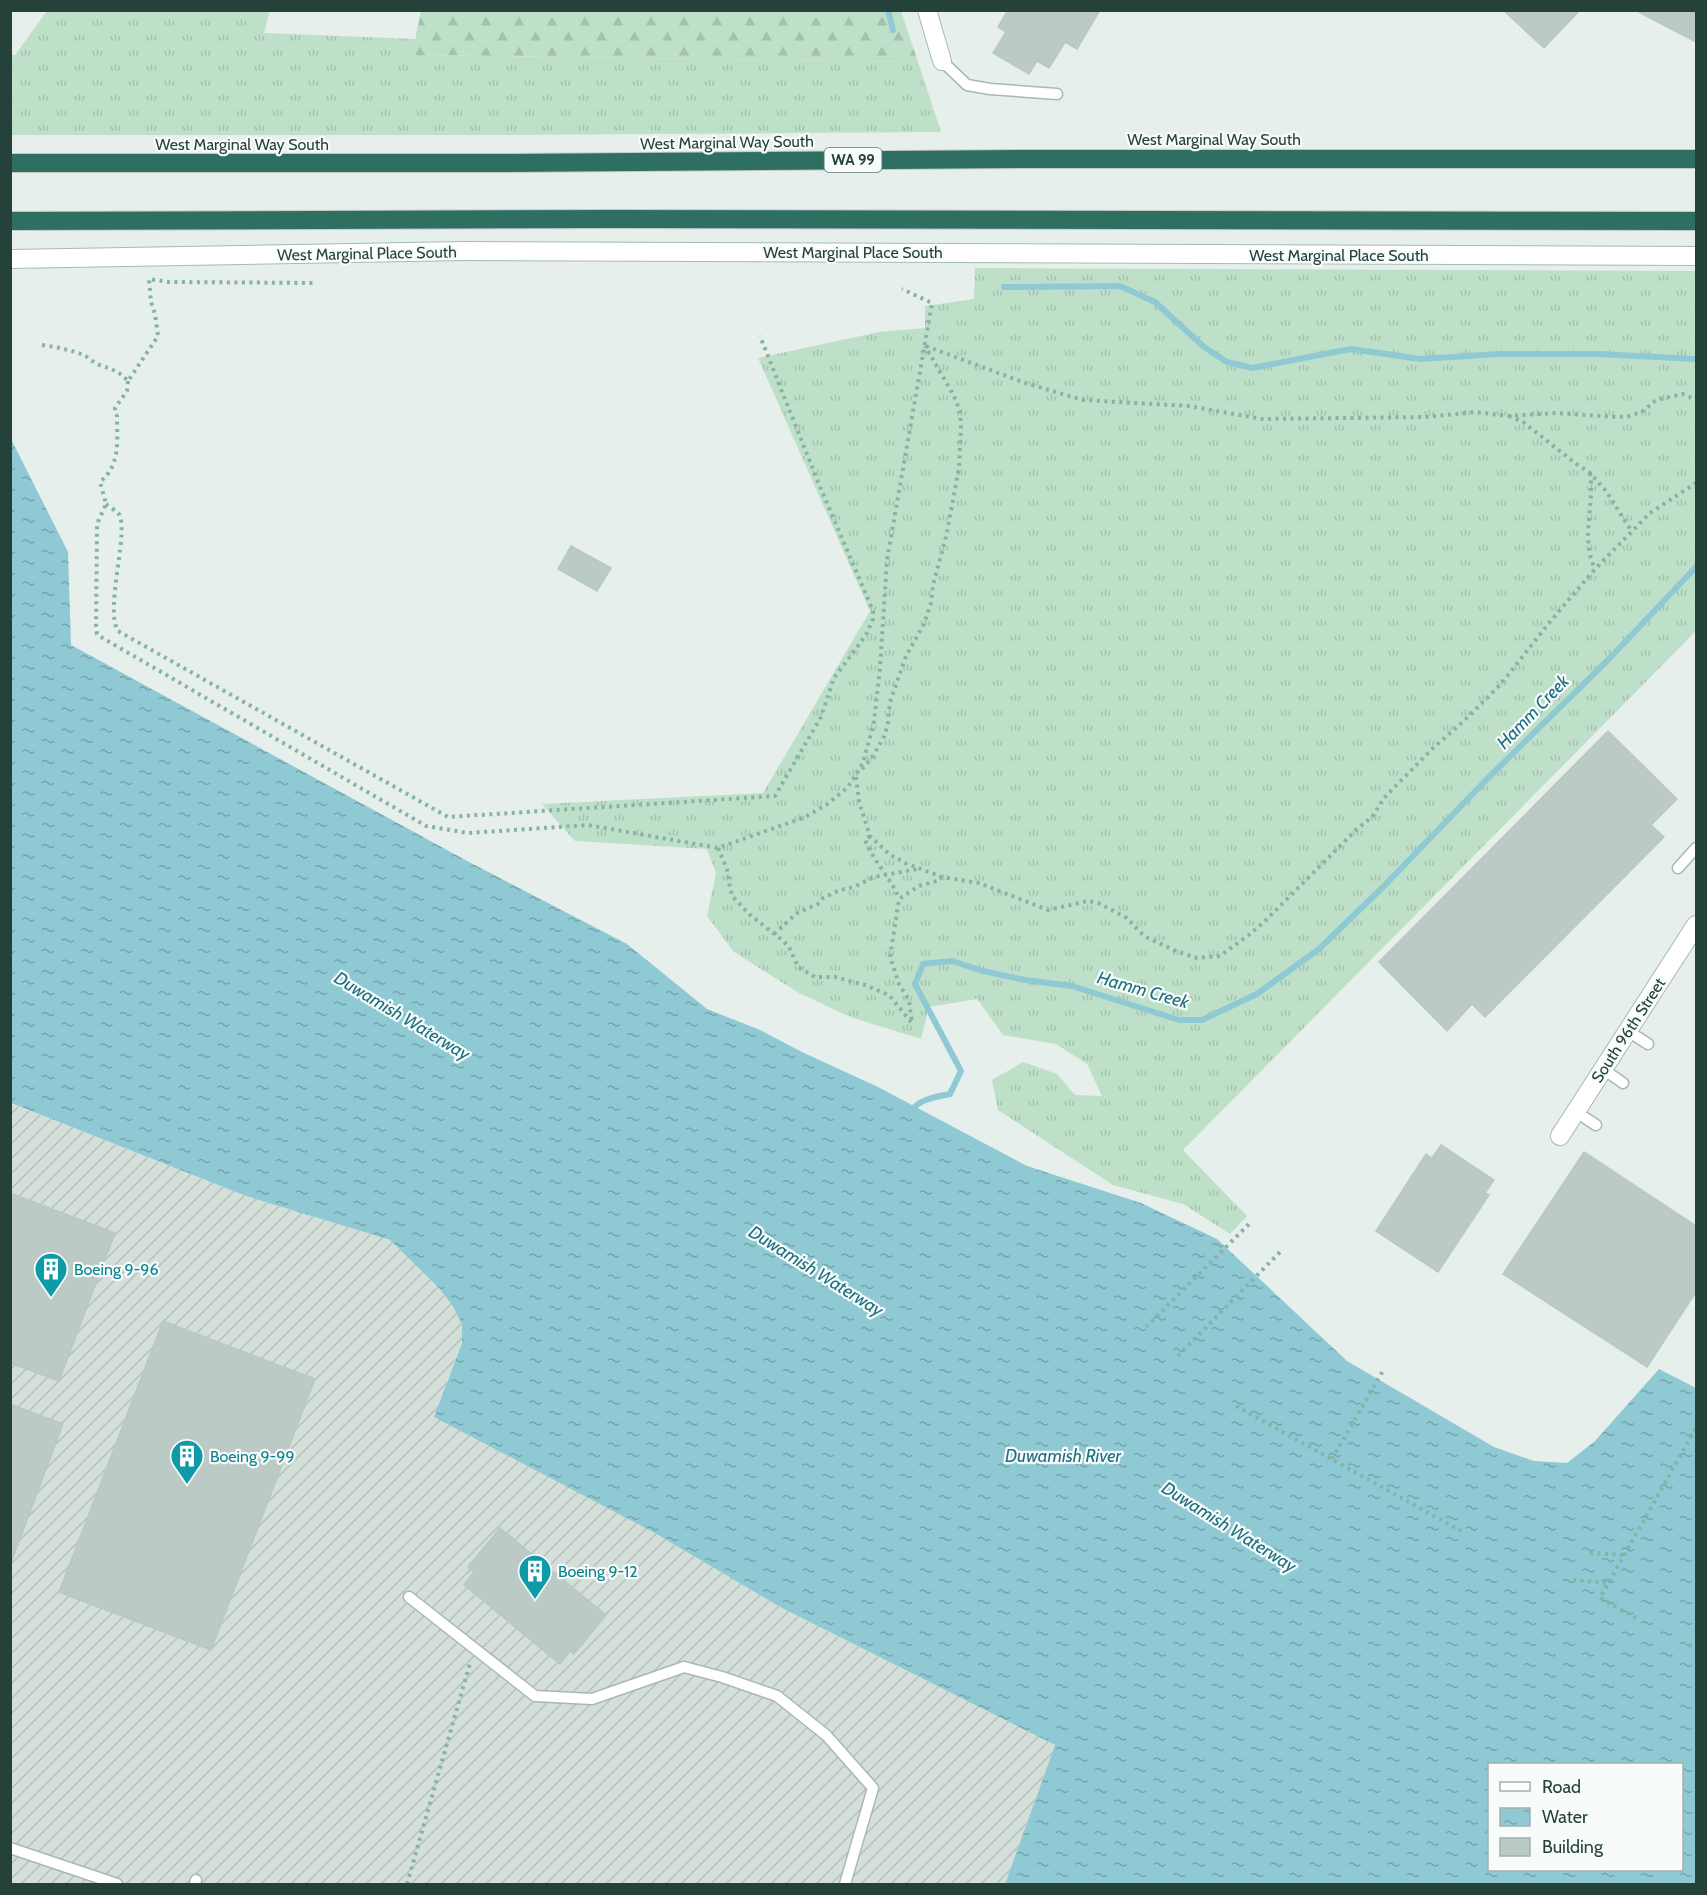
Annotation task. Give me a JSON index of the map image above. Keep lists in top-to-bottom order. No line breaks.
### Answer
{"streets":{"highway":["West Marginal Way South","WA 99"],"street":["West Marginal Place South","South 96th Street"]},"water":["Hamm Creek","Duwamish Waterway","Duwamish River"],"places":{"building":["Boeing 9-96","Boeing 9-99","Boeing 9-12"]},"legend":["Road","Water","Building"]}
